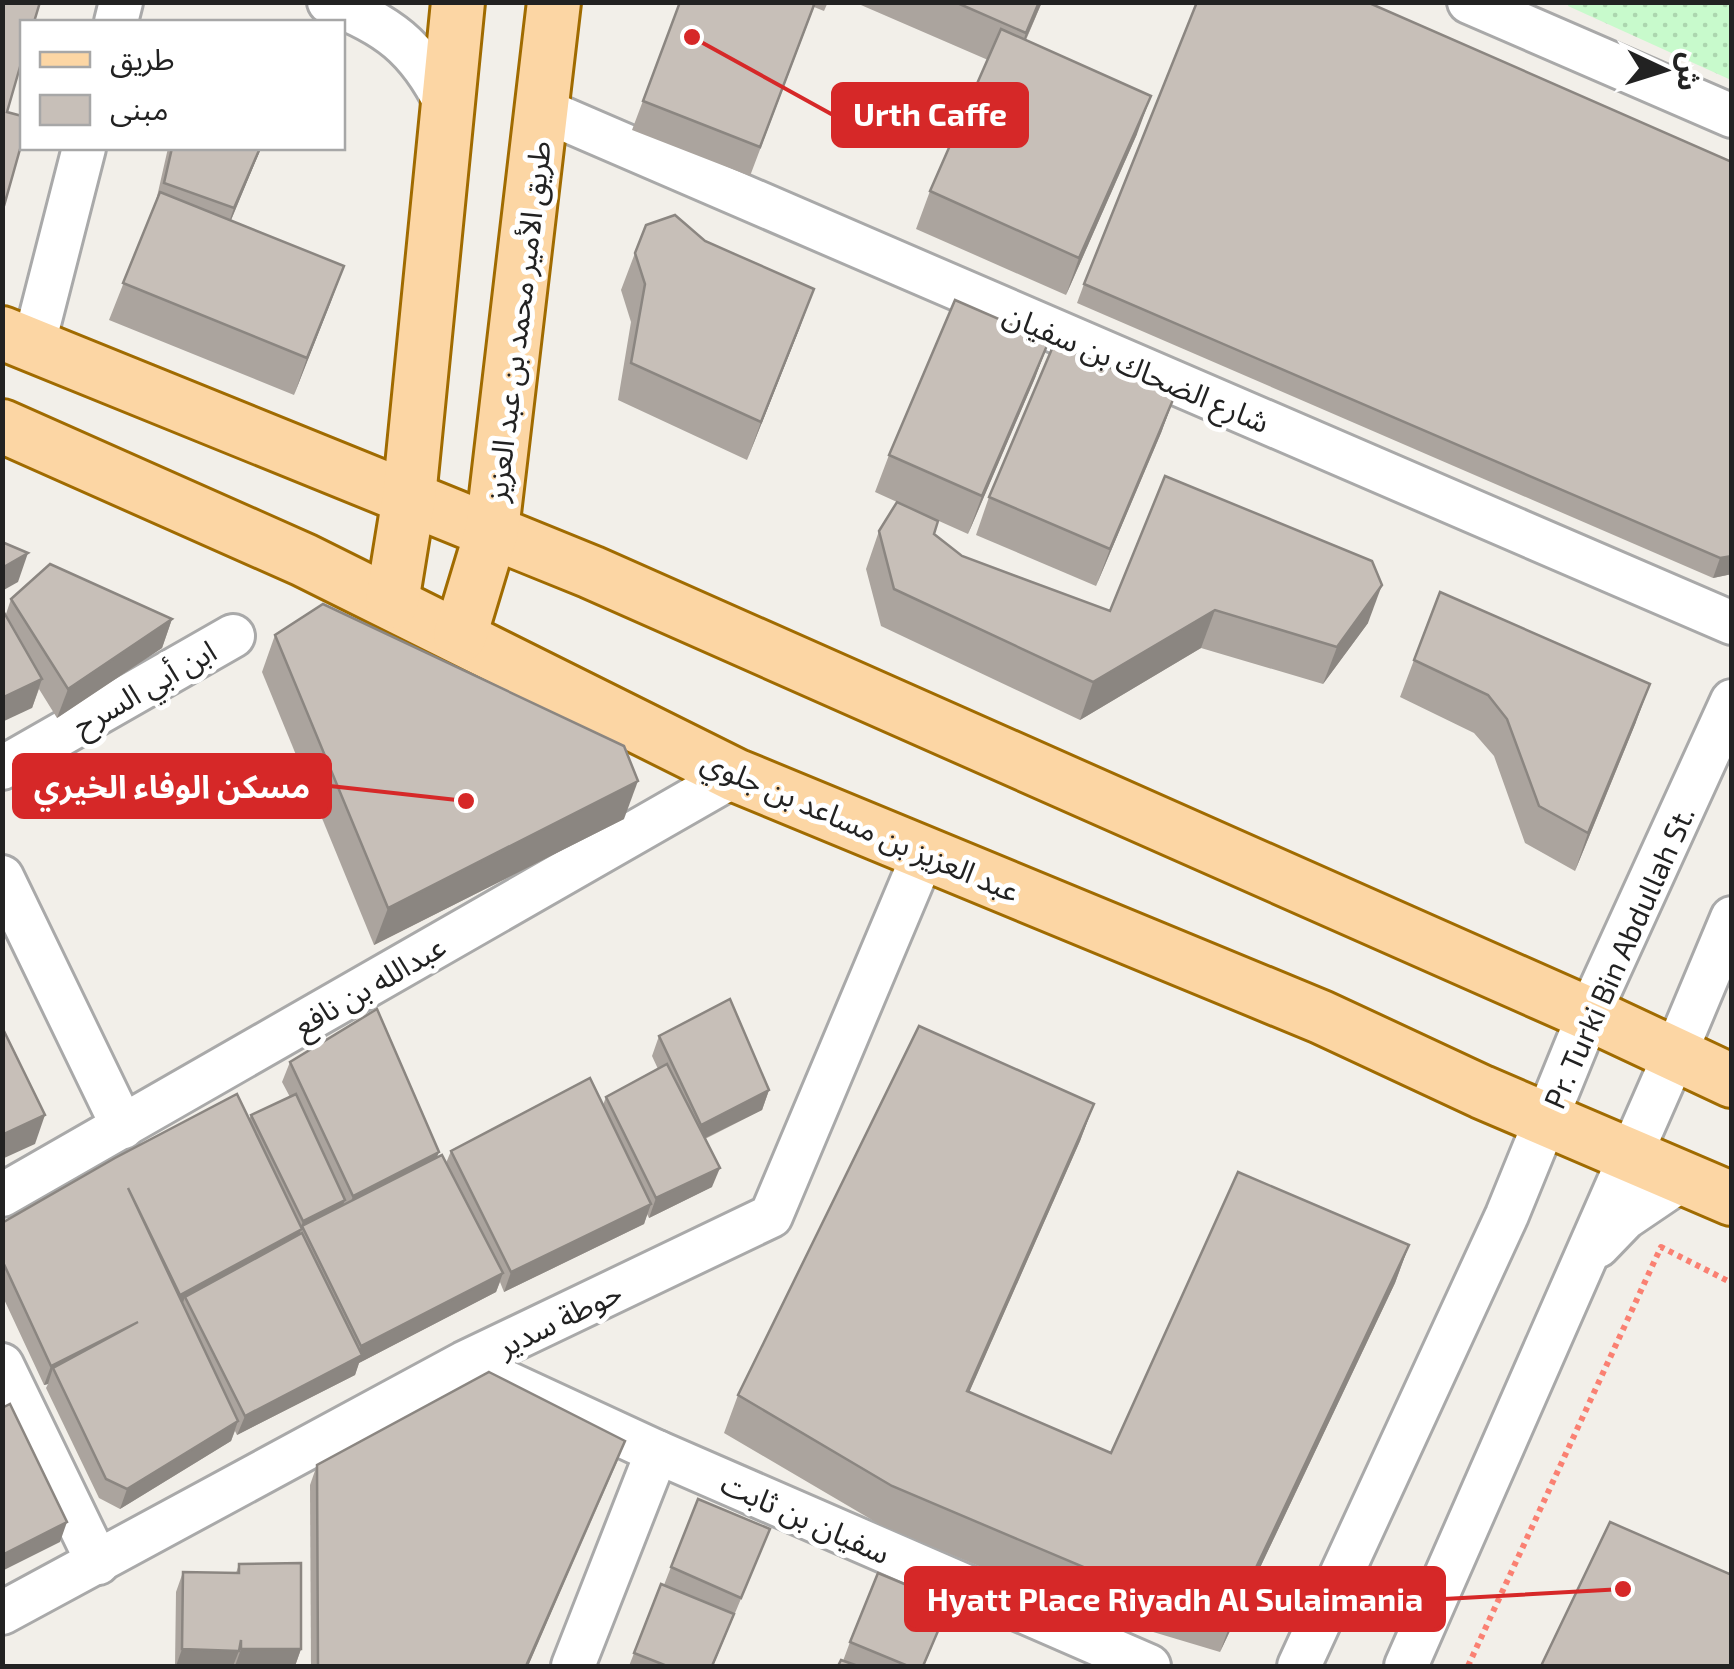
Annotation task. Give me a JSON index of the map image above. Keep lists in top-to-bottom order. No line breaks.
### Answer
{"streets":{"main road":["طريق الأمير محمد بن عبد العزيز","عبد العزيز بن مساعد بن جلوي"],"street":["شارع الضحاك بن سفيان","ابن أبي السرح","Pr. Turki Bin Abdullah St.","عبدالله بن نافع","حوطة سدير","سفيان بن ثابت"]},"crossings":[["طريق الأمير محمد بن عبد العزيز","شارع الضحاك بن سفيان"],["طريق الأمير محمد بن عبد العزيز","عبد العزيز بن مساعد بن جلوي"],["عبد العزيز بن مساعد بن جلوي","Pr. Turki Bin Abdullah St."],["عبد العزيز بن مساعد بن جلوي","عبدالله بن نافع"],["عبد العزيز بن مساعد بن جلوي","حوطة سدير"],["حوطة سدير","سفيان بن ثابت"]],"places":["Urth Caffe","مسكن الوفاء الخيري","Hyatt Place Riyadh Al Sulaimania"],"legend":["طريق","مبنى"],"north":"right"}
